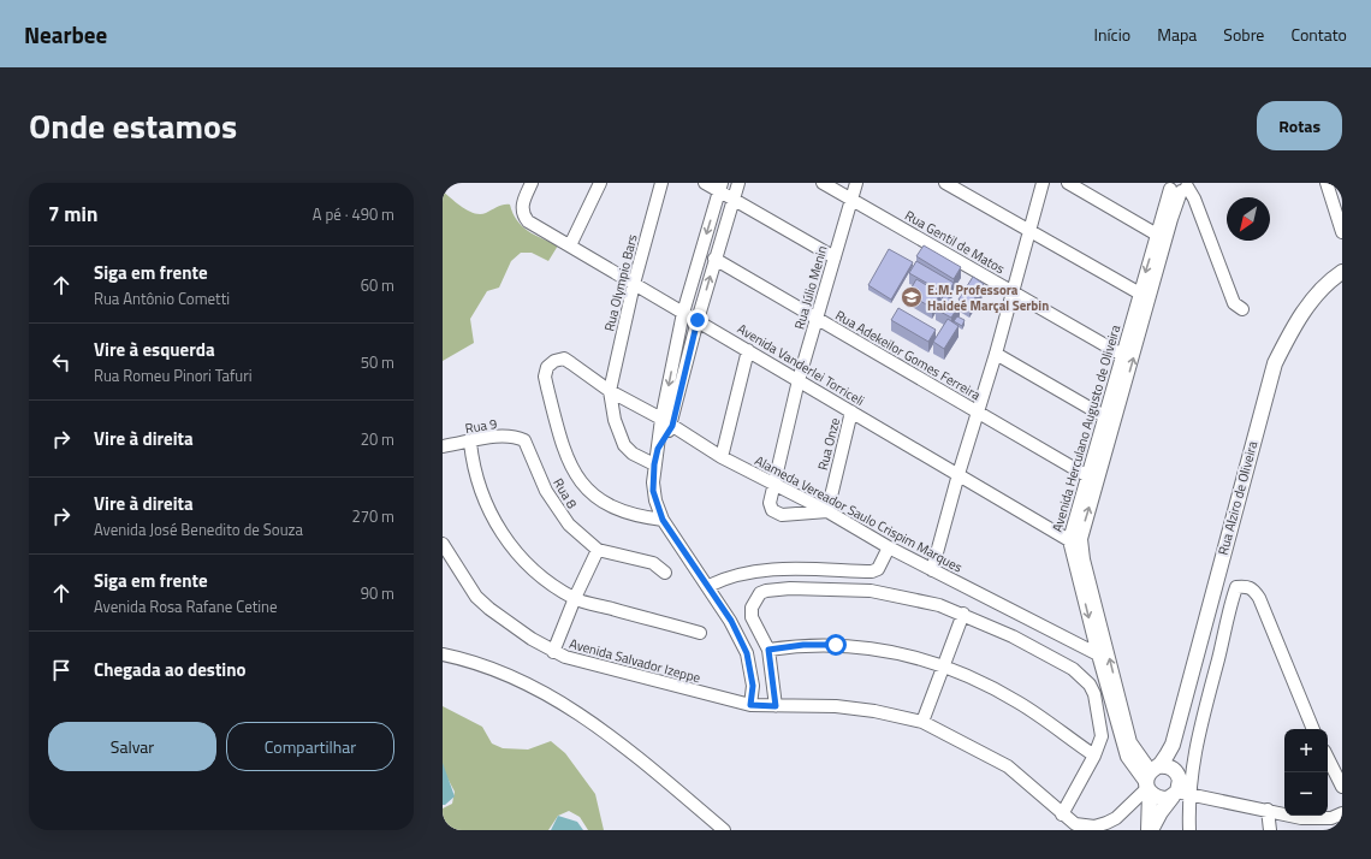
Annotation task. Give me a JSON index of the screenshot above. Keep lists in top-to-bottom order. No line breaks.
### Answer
{"streets":{"main road":["Rua Alziro de Oliveira"],"street":["Rua Gentil de Matos","Rua Olympio Bars","Rua Júlio Menin","Rua Adekeilor Gomes Ferreira","Avenida Vanderlei Torriceli","Rua 9","Avenida Herculano Augusto de Oliveira","Rua Onze","Rua 8","Alameda Vereador Saulo Crispim Marques","Avenida Salvador Izeppe"]},"crossings":[["Rua Gentil de Matos","Rua Júlio Menin"],["Rua Gentil de Matos","Avenida Herculano Augusto de Oliveira"],["Rua Olympio Bars","Avenida Vanderlei Torriceli"],["Rua Olympio Bars","Alameda Vereador Saulo Crispim Marques"],["Rua Júlio Menin","Rua Adekeilor Gomes Ferreira"],["Rua Júlio Menin","Avenida Vanderlei Torriceli"],["Rua Júlio Menin","Rua Onze"],["Rua Júlio Menin","Alameda Vereador Saulo Crispim Marques"],["Rua Adekeilor Gomes Ferreira","Avenida Herculano Augusto de Oliveira"],["Avenida Vanderlei Torriceli","Avenida Herculano Augusto de Oliveira"],["Avenida Vanderlei Torriceli","Rua Onze"],["Rua 9","Rua 8"],["Avenida Herculano Augusto de Oliveira","Rua Alziro de Oliveira"],["Avenida Herculano Augusto de Oliveira","Alameda Vereador Saulo Crispim Marques"],["Avenida Herculano Augusto de Oliveira","Avenida Salvador Izeppe"],["Rua Onze","Alameda Vereador Saulo Crispim Marques"],["Rua Alziro de Oliveira","Avenida Salvador Izeppe"]],"places":{"school or university":["E.M. Professora Haideé Marçal Serbin"]},"north":"bottom left","page":{"header":"Nearbee","nav":["Início","Mapa","Sobre","Contato"],"title":"Onde estamos","buttons":["Rotas",["Salvar","Compartilhar"]],"heading":["7 min","A pé · 490 m"],"list":[["Siga em frente","Rua Antônio Cometti","60 m"],["Vire à esquerda","Rua Romeu Pinori Tafuri","50 m"],["Vire à direita","20 m"],["Vire à direita","Avenida José Benedito de Souza","270 m"],["Siga em frente","Avenida Rosa Rafane Cetine","90 m"],"Chegada ao destino"],"map_buttons":["+","−"]}}
